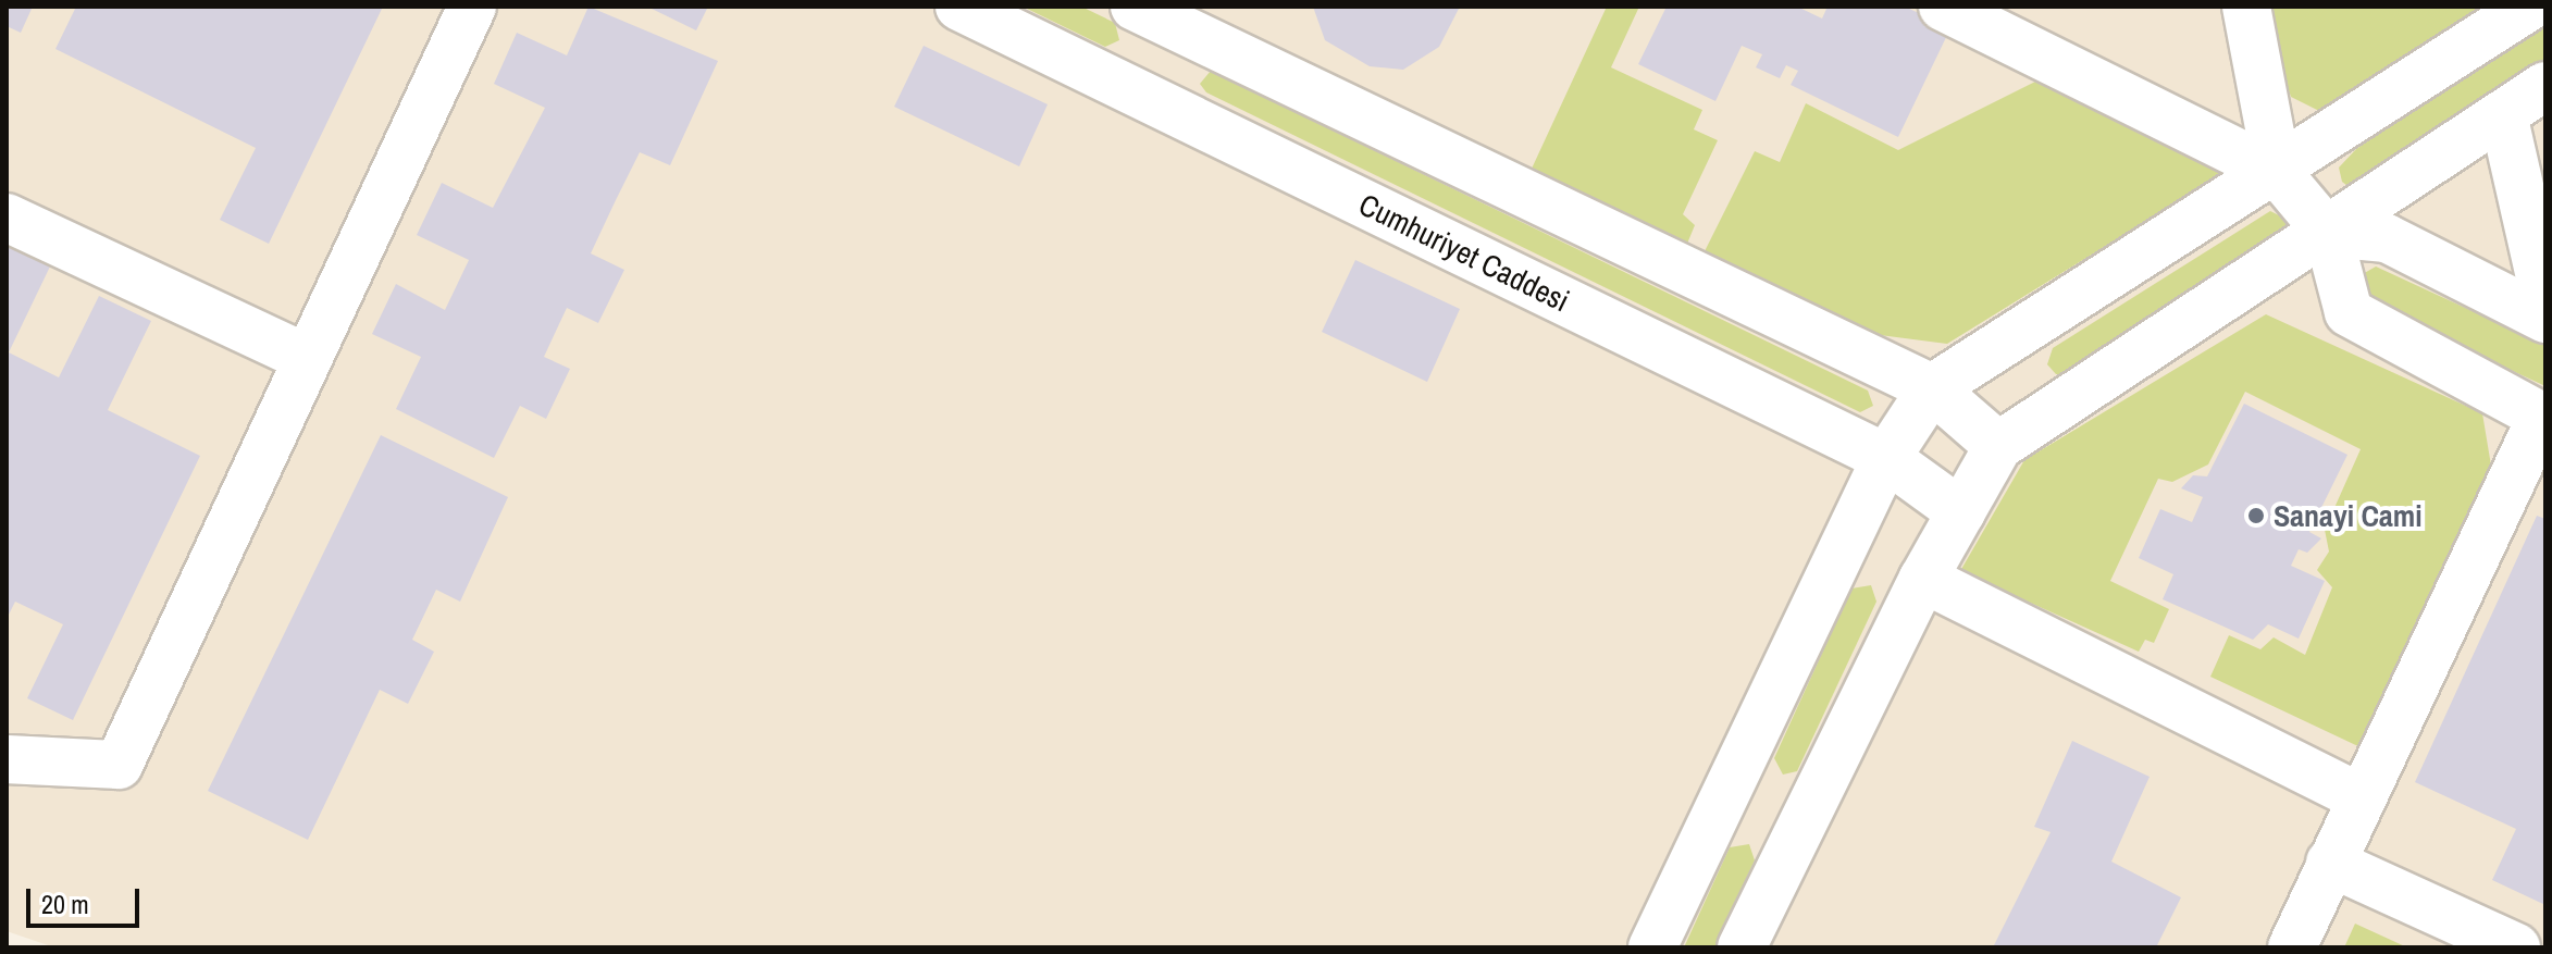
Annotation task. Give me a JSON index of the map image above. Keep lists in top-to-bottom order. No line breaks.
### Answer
{"streets":{"street":["Cumhuriyet Caddesi"]},"places":["Sanayi Cami"],"scale_bar":"20 m"}
